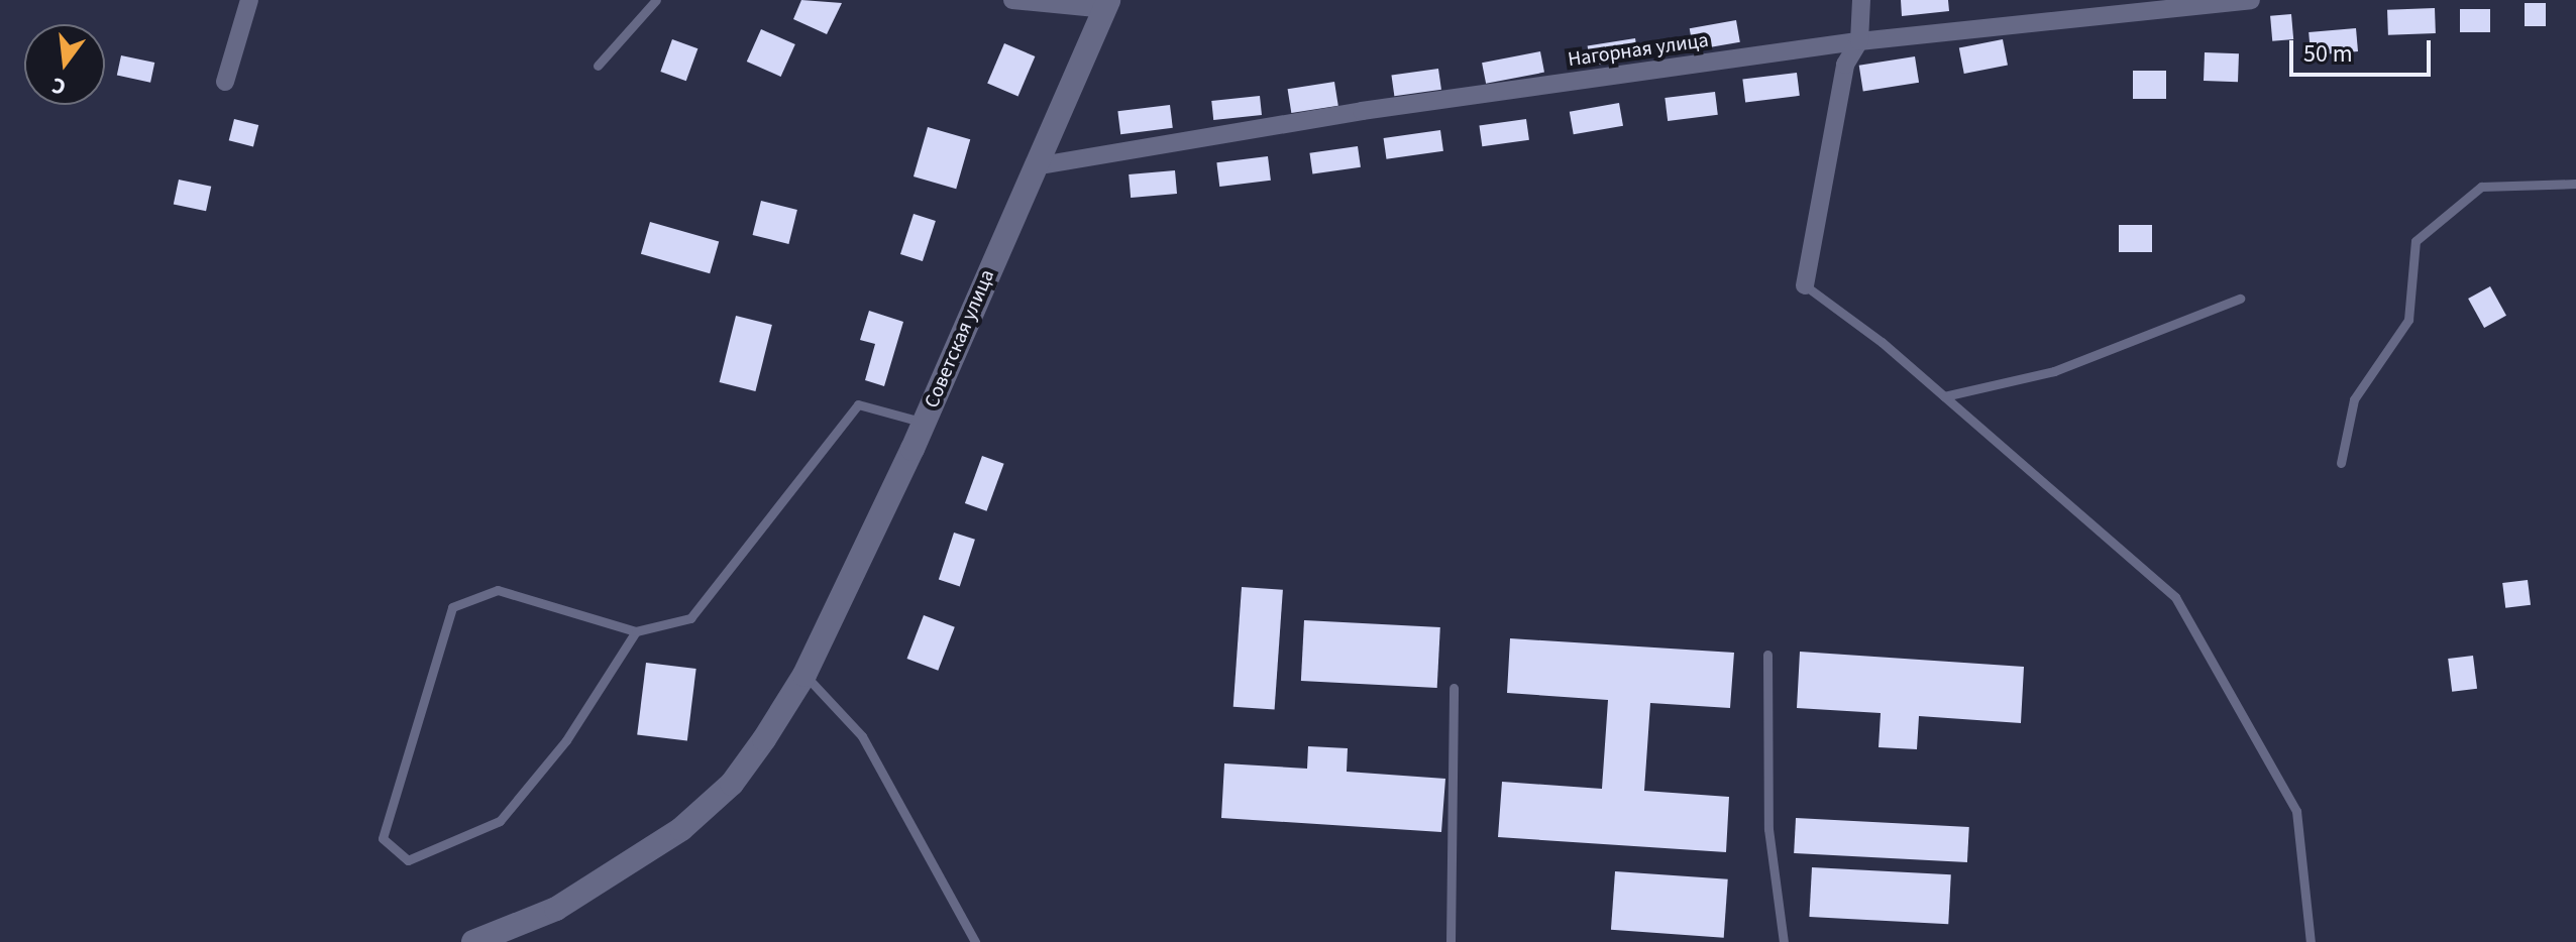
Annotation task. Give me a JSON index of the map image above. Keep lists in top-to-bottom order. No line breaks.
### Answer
{"streets":{"street":["Нагорная улица","Советская улица"]},"crossings":[["Нагорная улица","Советская улица"]],"scale_bar":"50 m","north":"bottom"}
